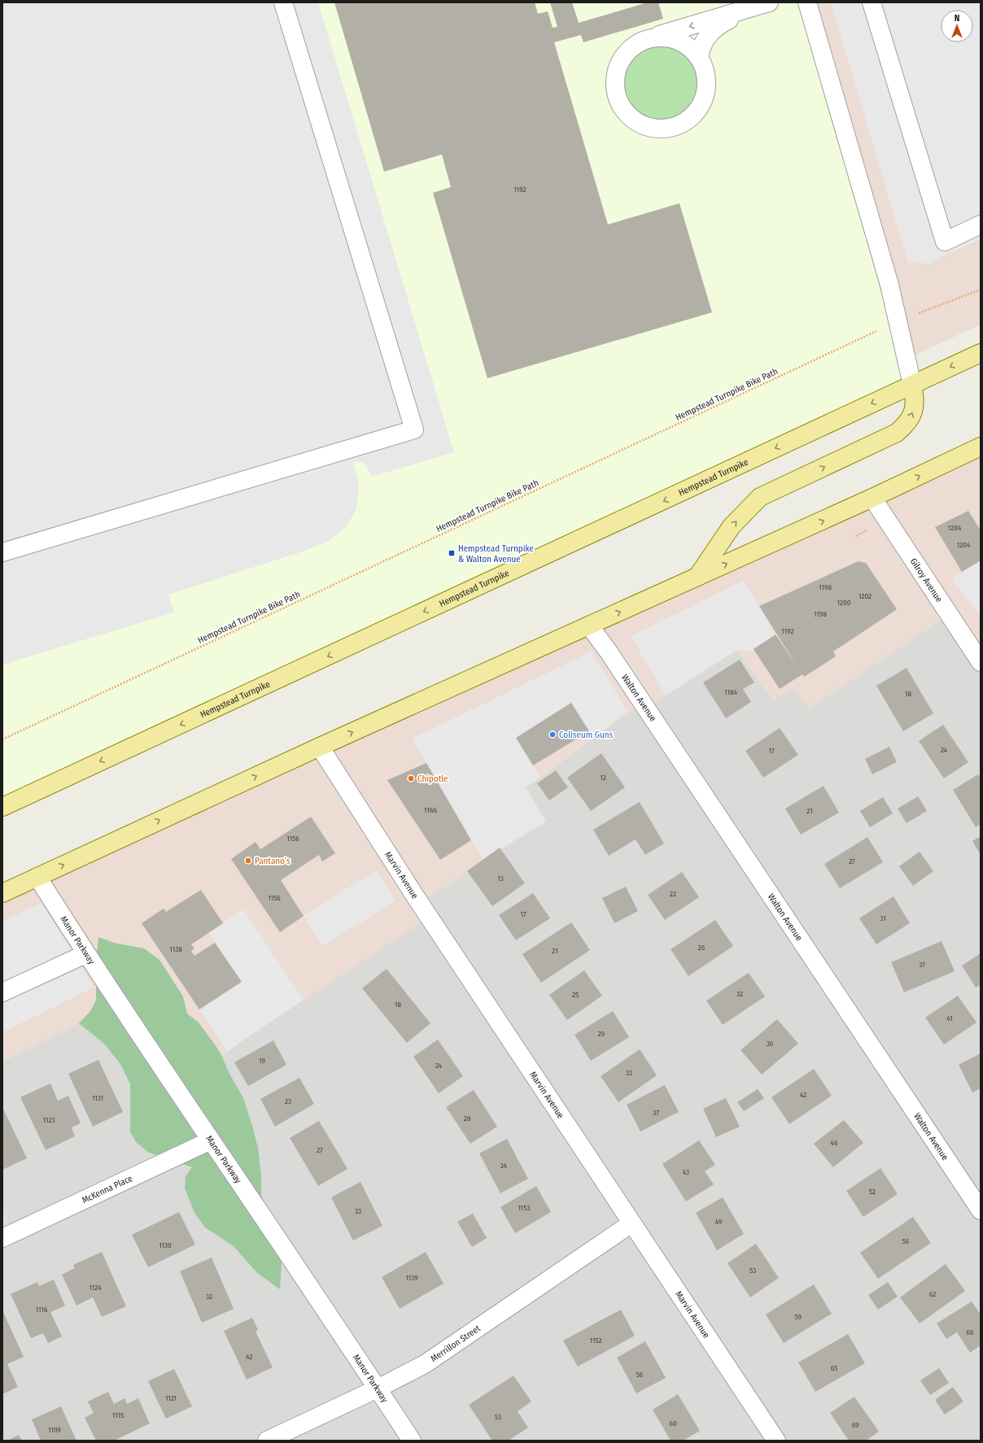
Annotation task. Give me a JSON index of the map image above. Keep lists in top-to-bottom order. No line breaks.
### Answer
{"streets":{"main road":["Hempstead Turnpike"],"street":["Gilroy Avenue","Walton Avenue","Marvin Avenue","Manor Parkway","McKenna Place","Merrillon Street"],"path":["Hempstead Turnpike Bike Path"]},"crossings":[["Marvin Avenue","Merrillon Street"],["Manor Parkway","McKenna Place"],["Manor Parkway","Merrillon Street"]],"places":{"transit":["Hempstead Turnpike & Walton Avenue"],"other":["Coliseum Guns","Chipotle","Pantano’s"]},"house_numbers":["1192","1204","1204","1198","1202","1200","1198","1192","1184","18","24","17","12","1166","21","1156","27","13","22","1156","17","31","26","1138","21","37","32","25","18","41","29","36","19","24","33","42","1131","23","37","28","1123","46","27","34","43","52","1153","33","49","56","1130","53","1139","1124","62","32","1116","59","66","1152","42","65","56","1121","1115","53","60","69","1109"],"north":"top"}
